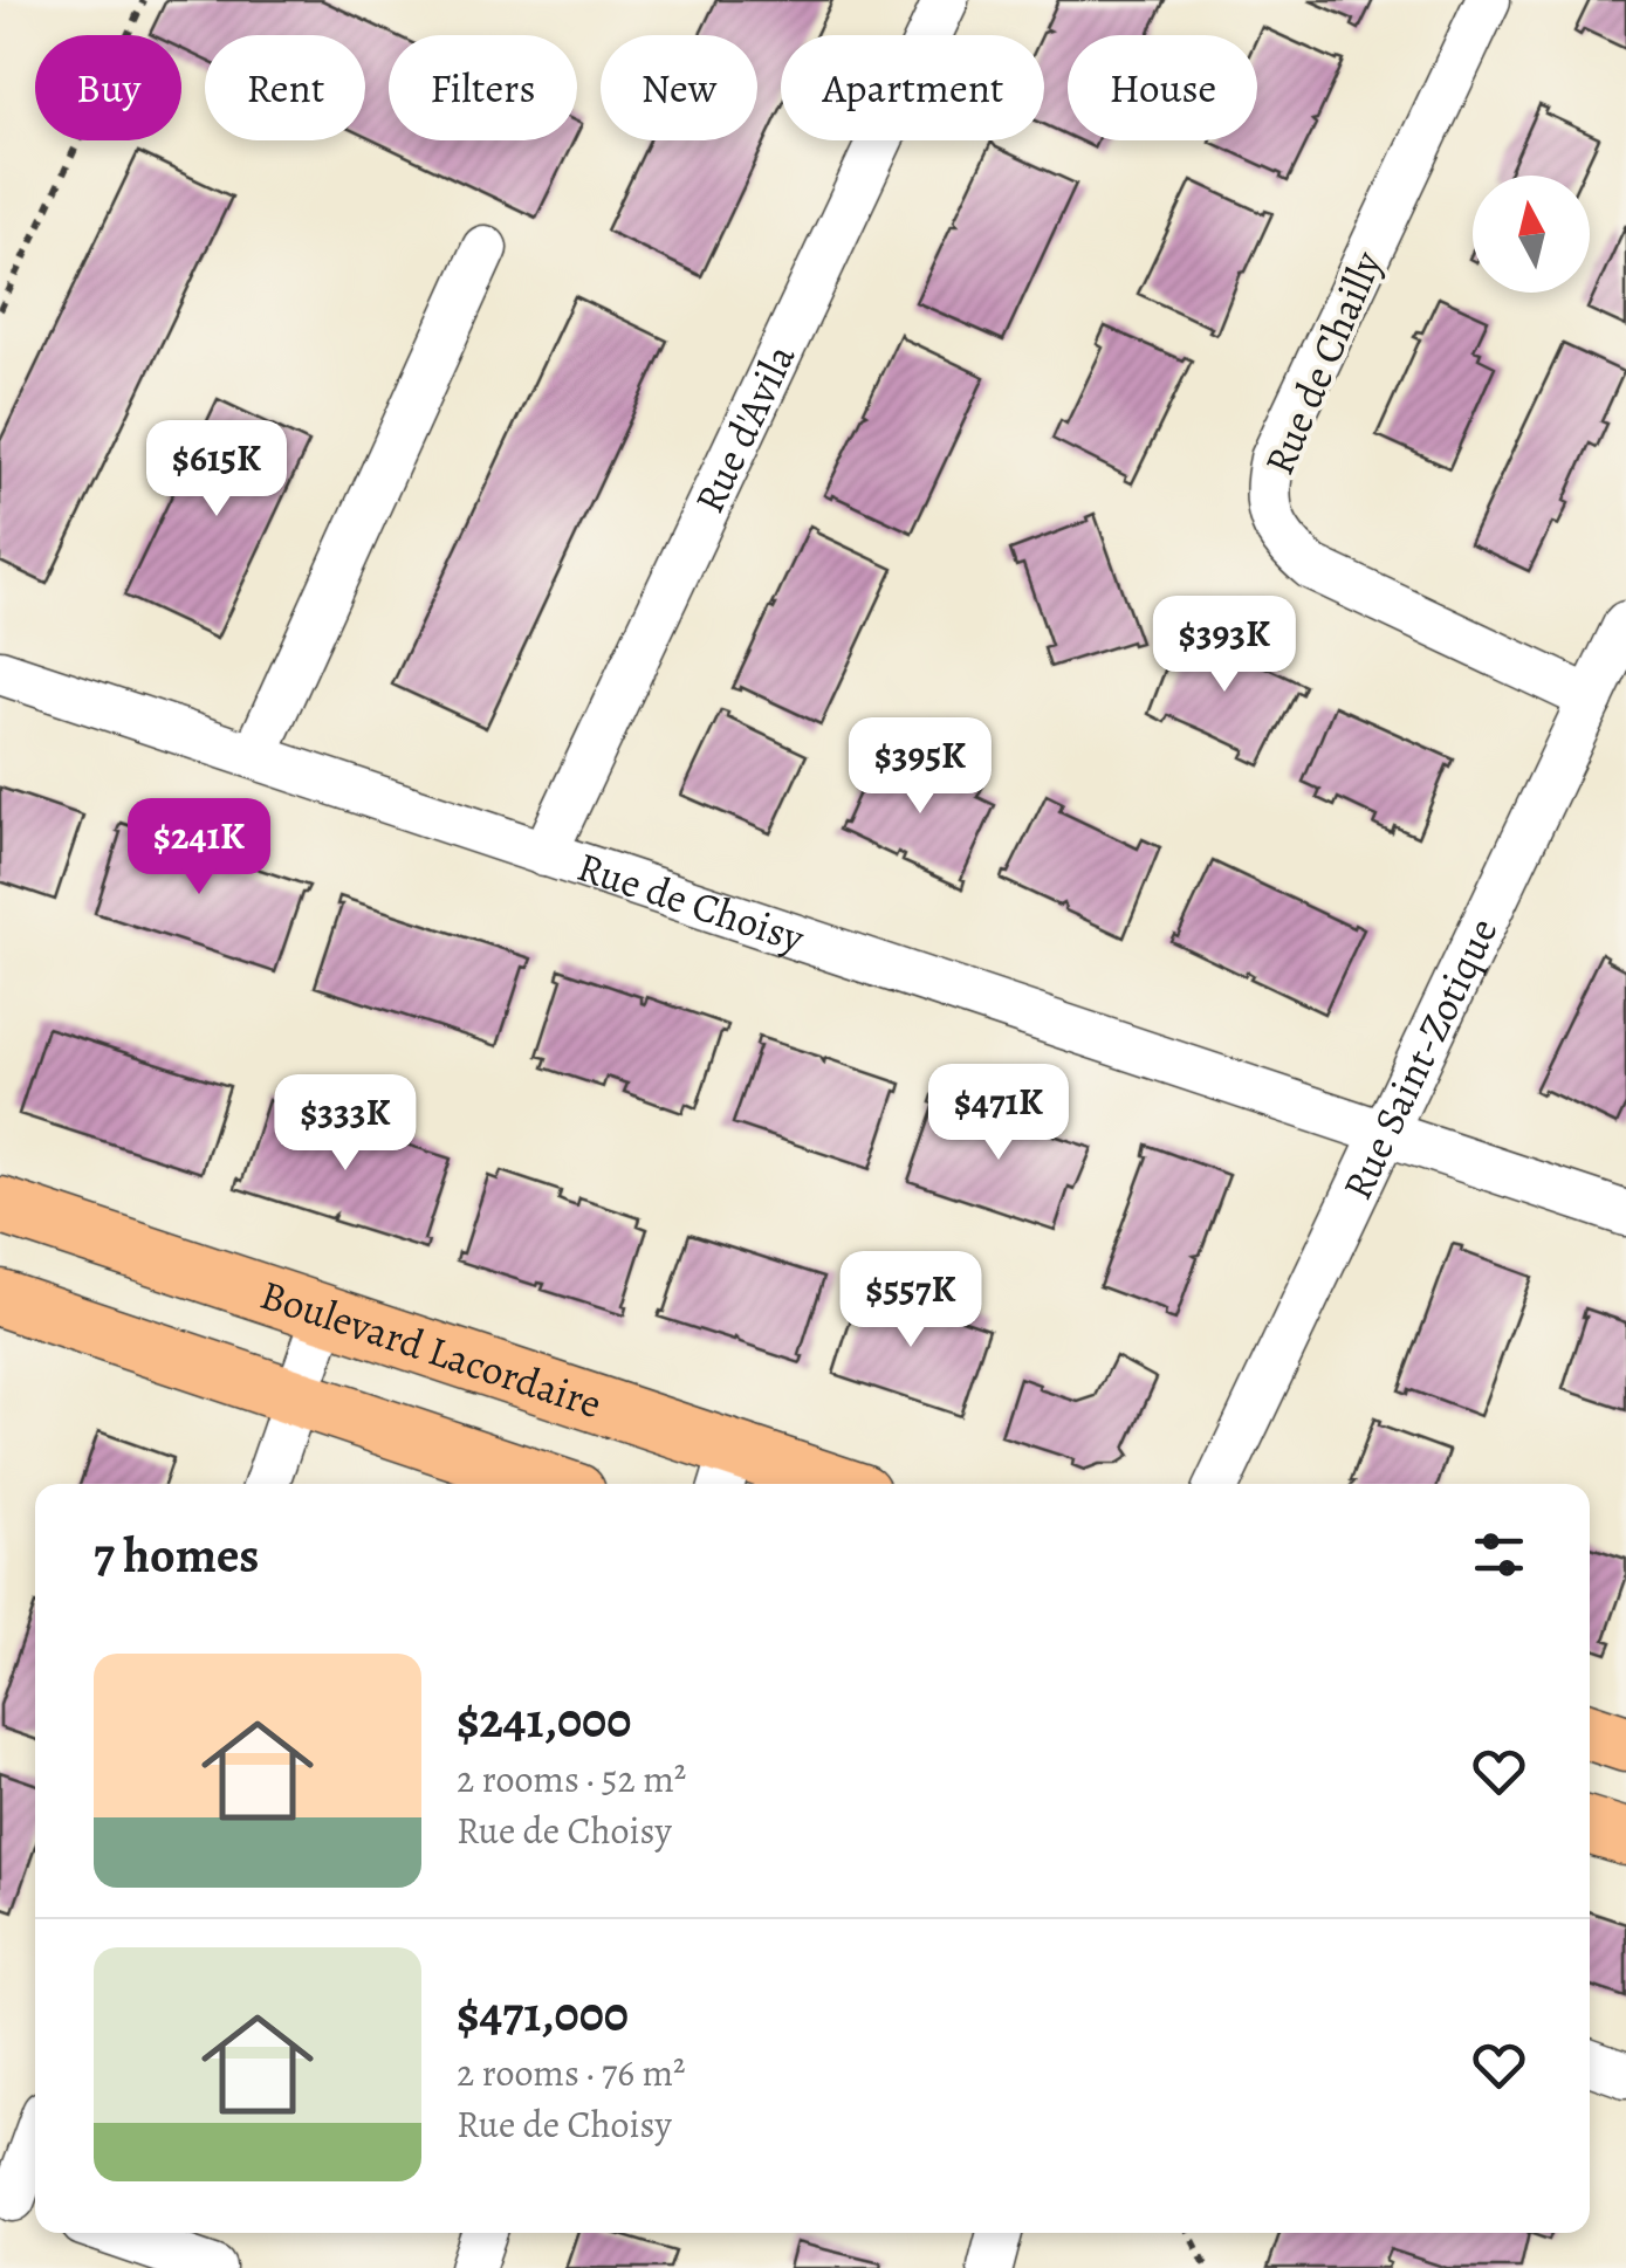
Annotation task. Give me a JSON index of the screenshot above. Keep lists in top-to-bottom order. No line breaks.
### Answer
{"streets":{"main road":["Boulevard Lacordaire"],"street":["Rue de Chailly","Rue d'Avila","Rue de Choisy","Rue Saint-Zotique"]},"crossings":[["Rue de Chailly","Rue Saint-Zotique"],["Rue d'Avila","Rue de Choisy"],["Rue de Choisy","Rue Saint-Zotique"]],"north":"top","page":{"chip":["Buy","Rent","Filters","New","Apartment","House"],"price":["$615K","$393K","$395K","$241K","$471K","$333K","$557K"],"heading":"7 homes","list":[{"name":"$241,000","note":"2 rooms · 52 m² · Rue de Choisy"},{"name":"$471,000","note":"2 rooms · 76 m² · Rue de Choisy"}]}}
